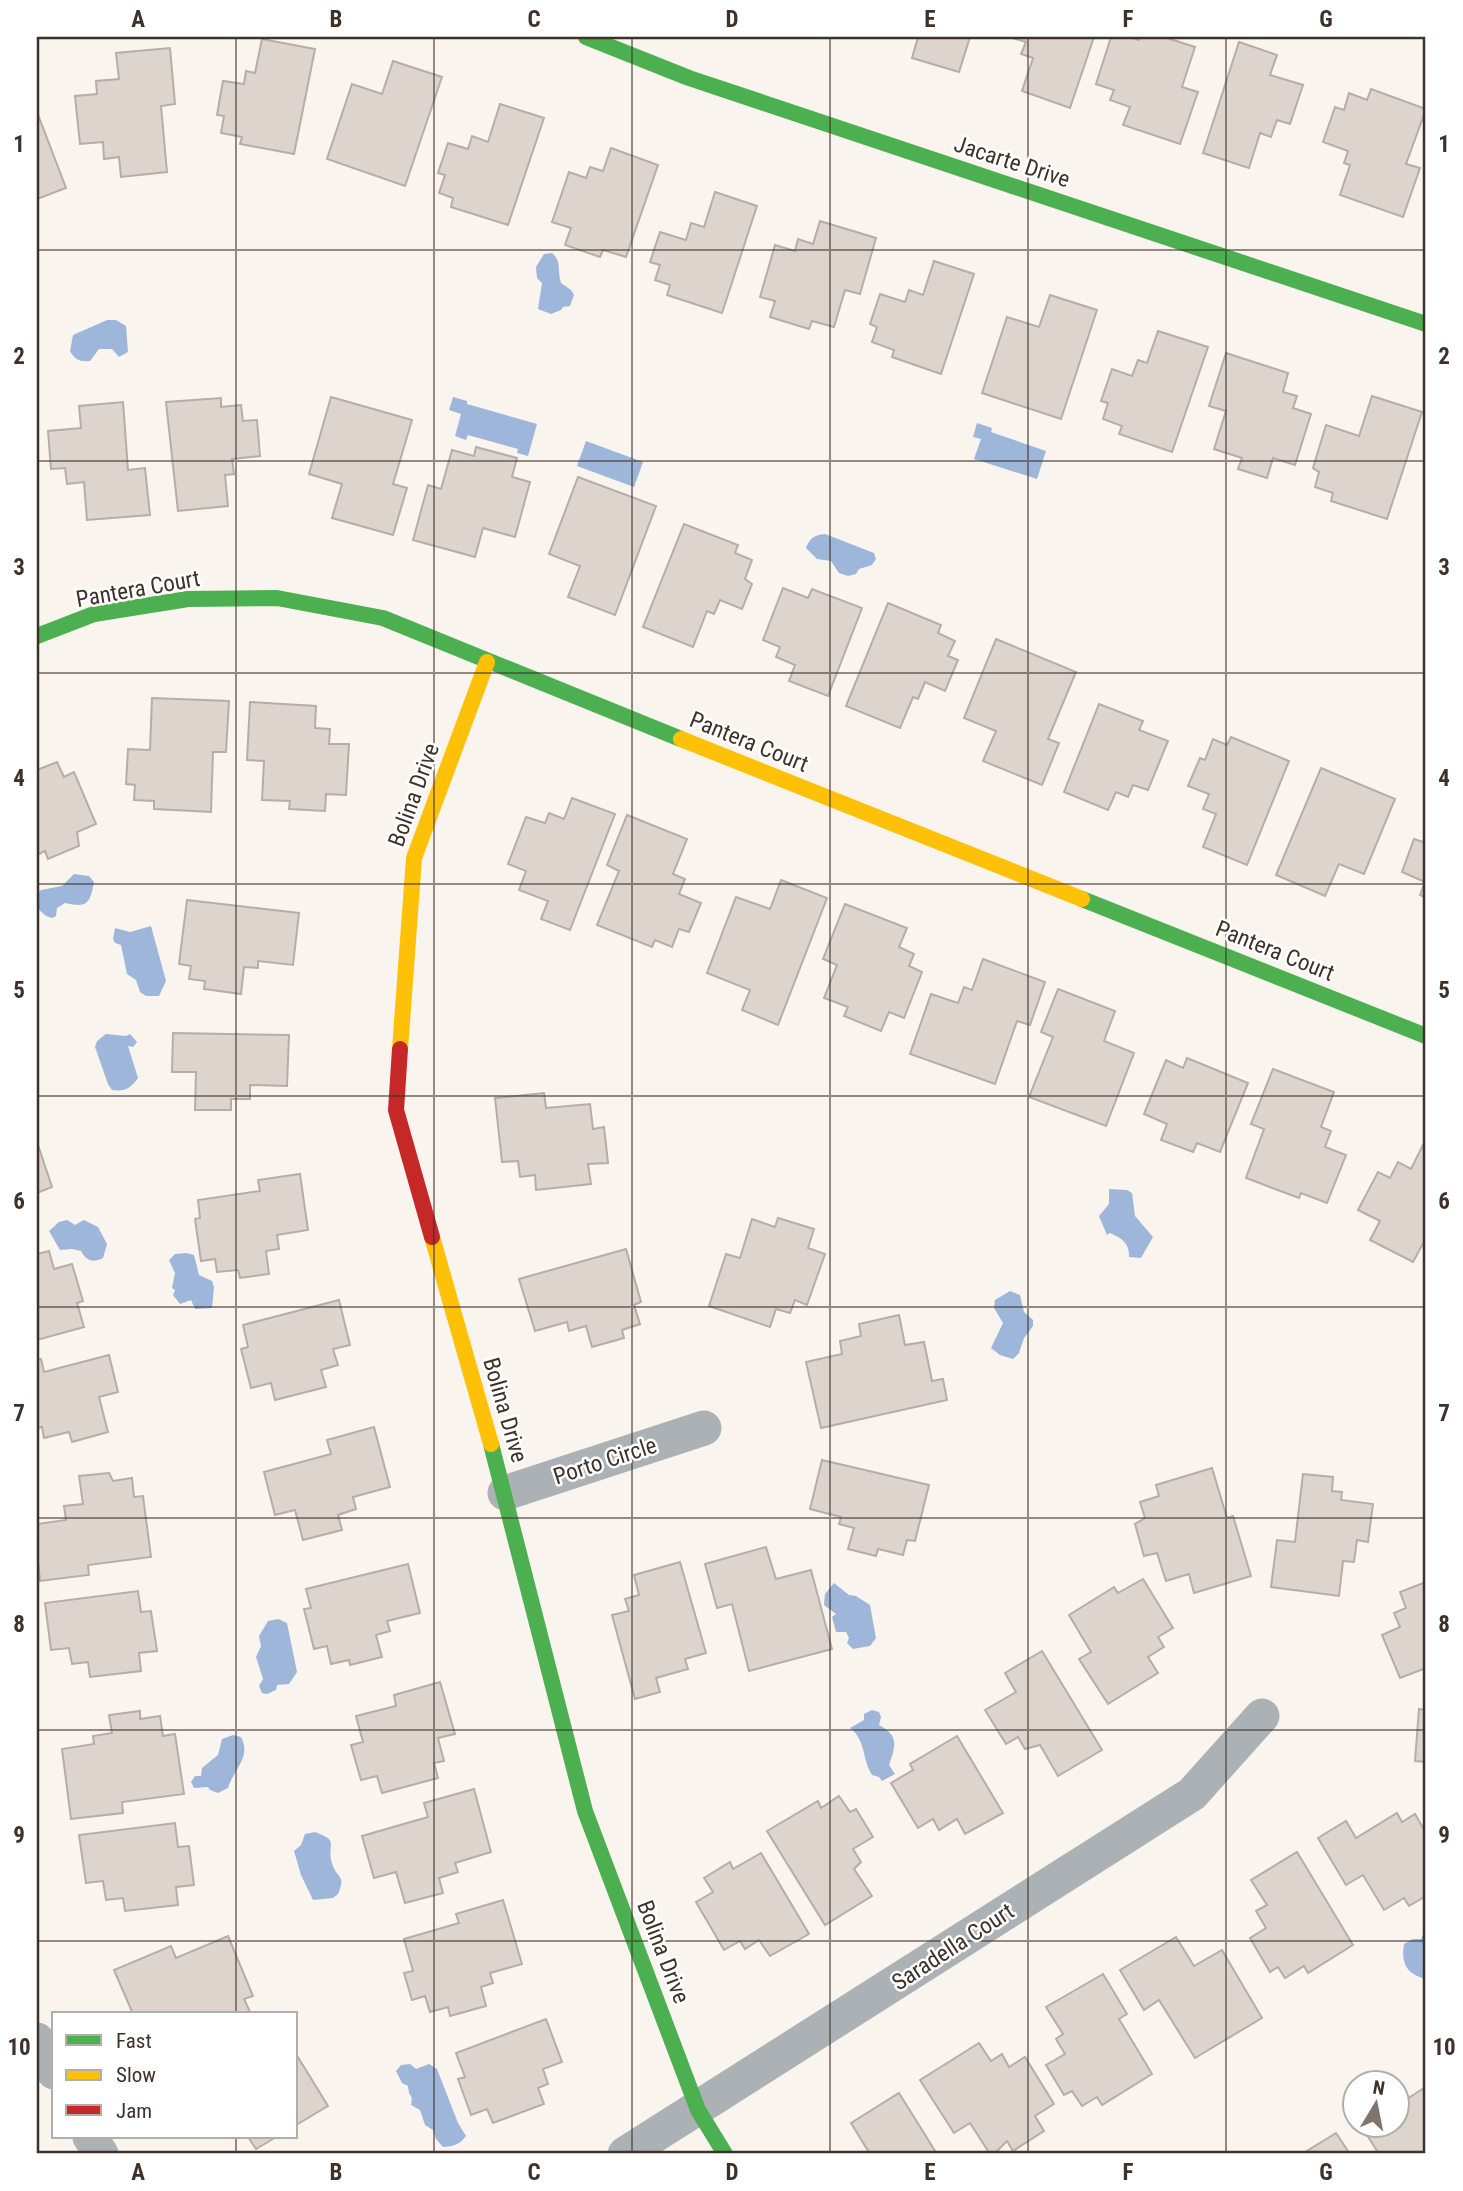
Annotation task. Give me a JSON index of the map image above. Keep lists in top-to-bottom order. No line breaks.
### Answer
{"streets":{"street":["Jacarte Drive","Pantera Court","Bolina Drive","Porto Circle","Saradella Court"]},"crossings":[["Pantera Court","Bolina Drive"],["Bolina Drive","Porto Circle"],["Bolina Drive","Saradella Court"]],"legend":["Fast","Slow","Jam"],"north":"top","grid":{"columns":["A","B","C","D","E","F","G"],"rows":["1","2","3","4","5","6","7","8","9","10"]}}
